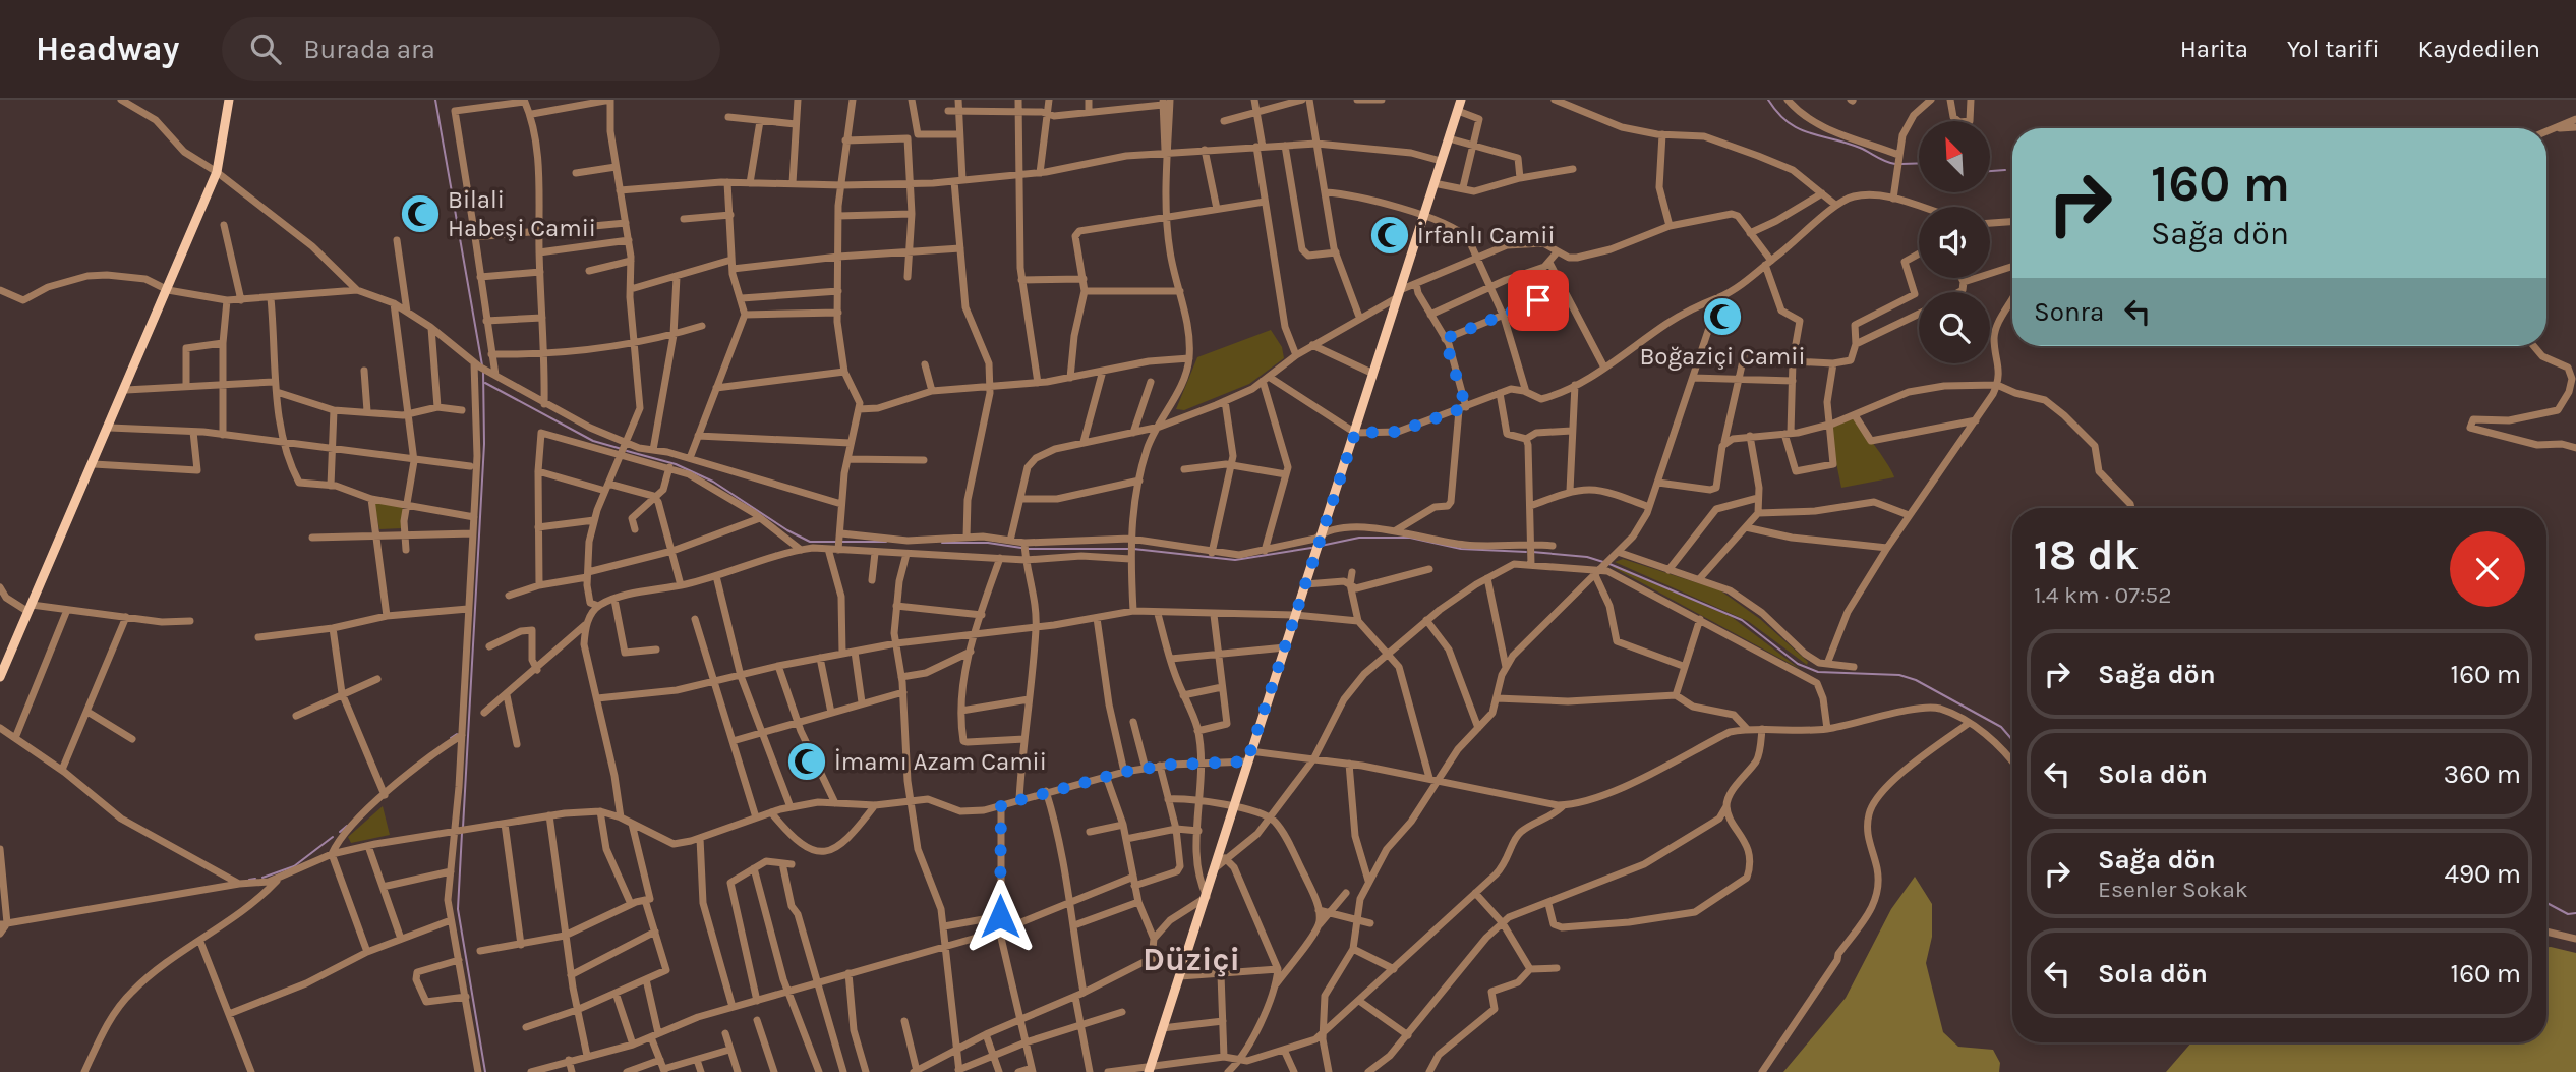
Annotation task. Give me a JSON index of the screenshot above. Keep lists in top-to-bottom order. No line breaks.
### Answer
{"districts":["Düziçi"],"places":{"mosque":["Bilali Habeşi Camii","İrfanlı Camii","Boğaziçi Camii","İmamı Azam Camii"]},"north":"top left","page":{"header":"Headway","search":"Burada ara","nav":["Harita","Yol tarifi","Kaydedilen"],"turn":["160 m","Sağa dön"],"then":"Sonra","heading":["18 dk","1.4 km · 07:52"],"list":[{"name":"Sağa dön","value":"160 m"},{"name":"Sola dön","value":"360 m"},{"name":"Sağa dön","note":"Esenler Sokak","value":"490 m"},{"name":"Sola dön","value":"160 m"}]}}
